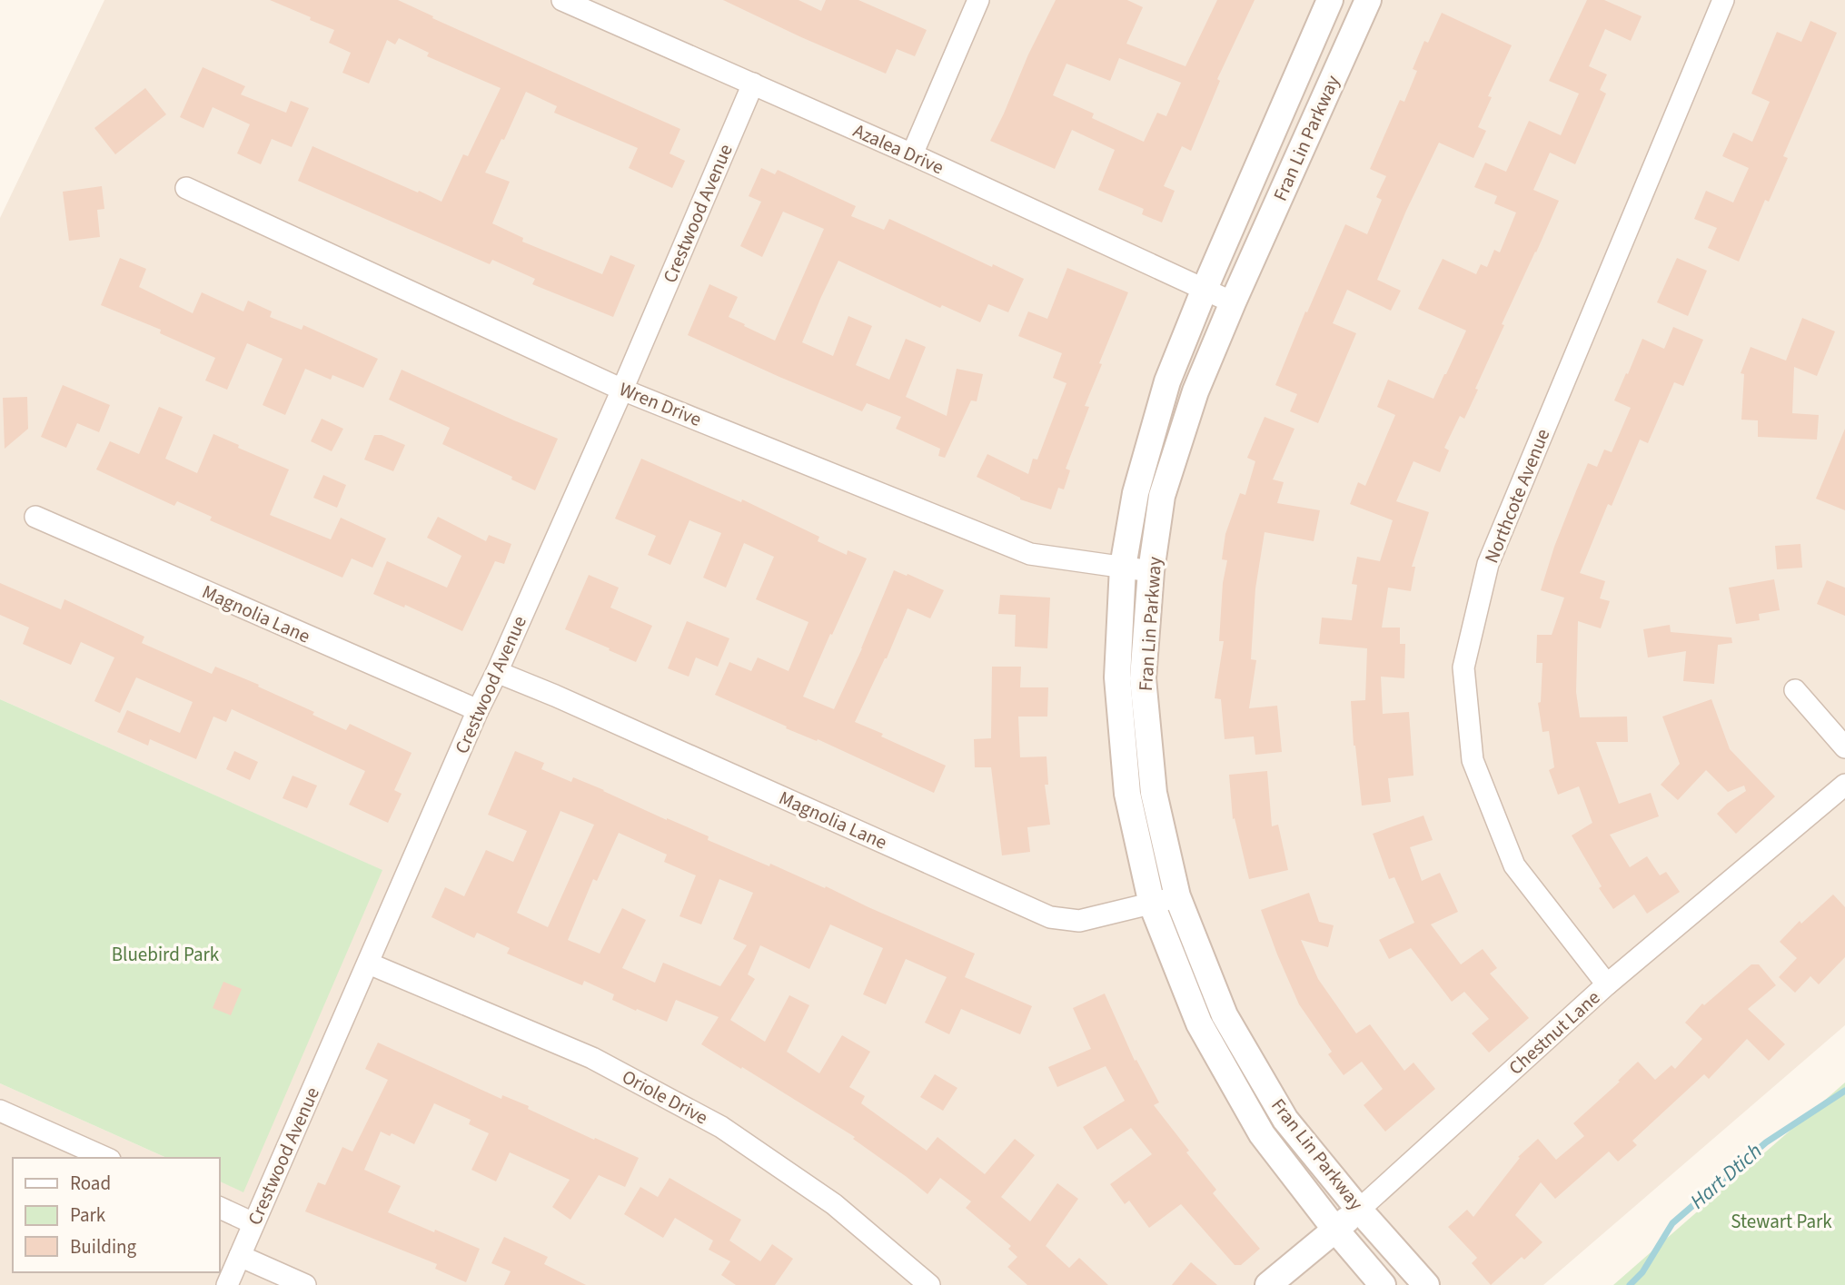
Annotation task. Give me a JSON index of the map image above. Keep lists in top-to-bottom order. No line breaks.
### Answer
{"streets":{"street":["Fran Lin Parkway","Azalea Drive","Crestwood Avenue","Wren Drive","Northcote Avenue","Magnolia Lane","Chestnut Lane","Oriole Drive"]},"crossings":[["Fran Lin Parkway","Azalea Drive"],["Fran Lin Parkway","Wren Drive"],["Fran Lin Parkway","Magnolia Lane"],["Fran Lin Parkway","Chestnut Lane"],["Azalea Drive","Crestwood Avenue"],["Crestwood Avenue","Wren Drive"],["Crestwood Avenue","Magnolia Lane"],["Crestwood Avenue","Oriole Drive"],["Northcote Avenue","Chestnut Lane"]],"water":["Hart Dtich"],"parks":["Bluebird Park","Stewart Park"],"legend":["Road","Park","Building"]}
